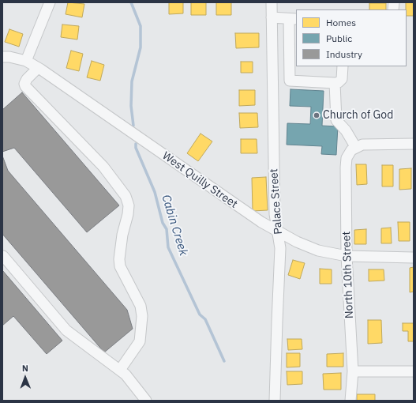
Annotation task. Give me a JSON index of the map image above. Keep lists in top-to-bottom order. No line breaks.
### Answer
{"streets":{"street":["West Quilly Street","Palace Street","North 10th Street"]},"crossings":[["West Quilly Street","Palace Street"],["West Quilly Street","North 10th Street"]],"water":["Cabin Creek"],"places":["Church of God"],"legend":["Homes","Public","Industry"],"north":"top"}
